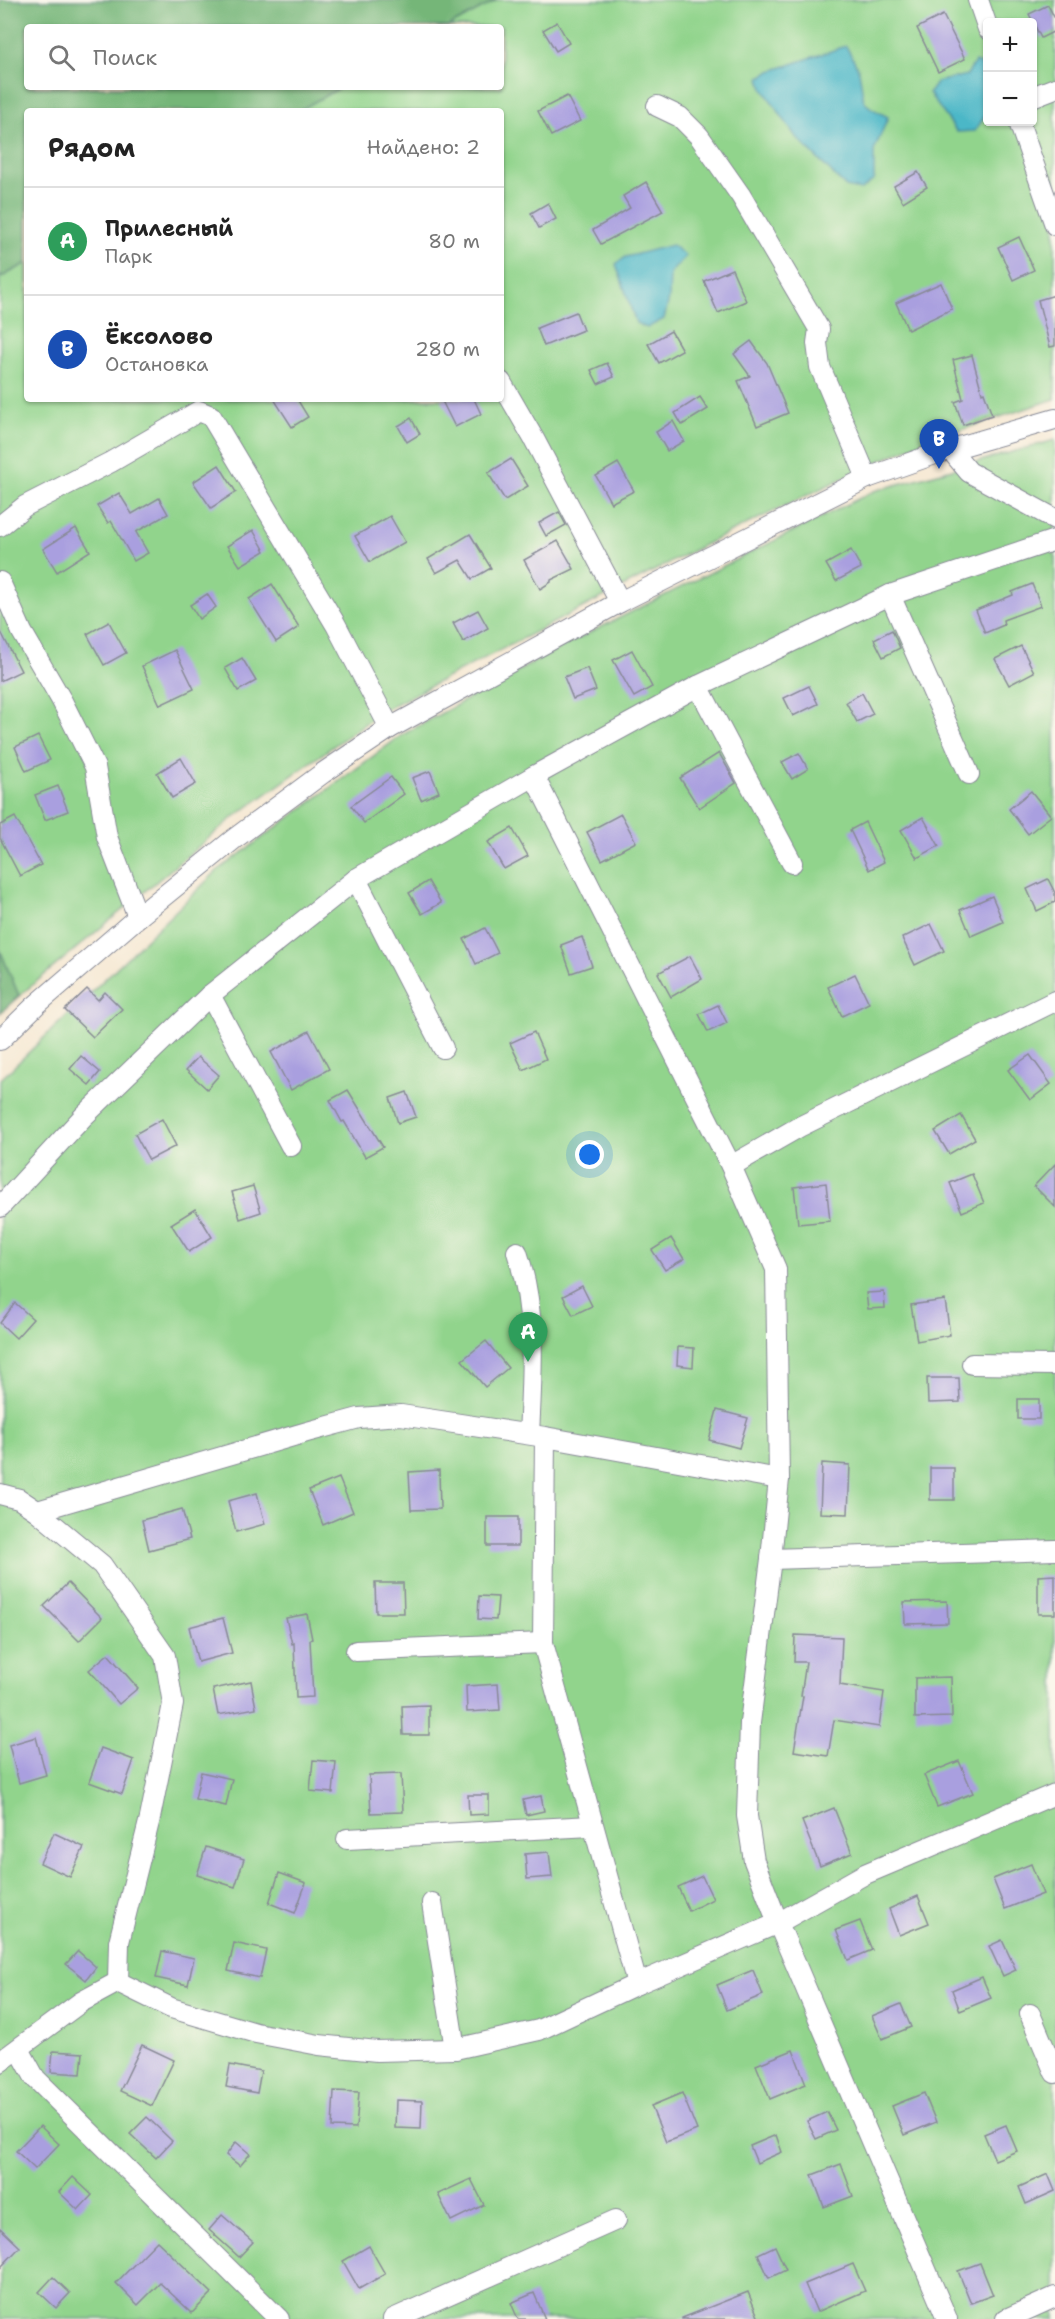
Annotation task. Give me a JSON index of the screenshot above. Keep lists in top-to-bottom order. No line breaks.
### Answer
{"page":{"map_buttons":["+","−"],"search":"Поиск","heading":["Рядом","Найдено: 2"],"list":[{"mark":"A","name":"Прилесный","note":"Парк","value":"80 m"},{"mark":"B","name":"Ёксолово","note":"Остановка","value":"280 m"}],"pins":["B","A"]}}
